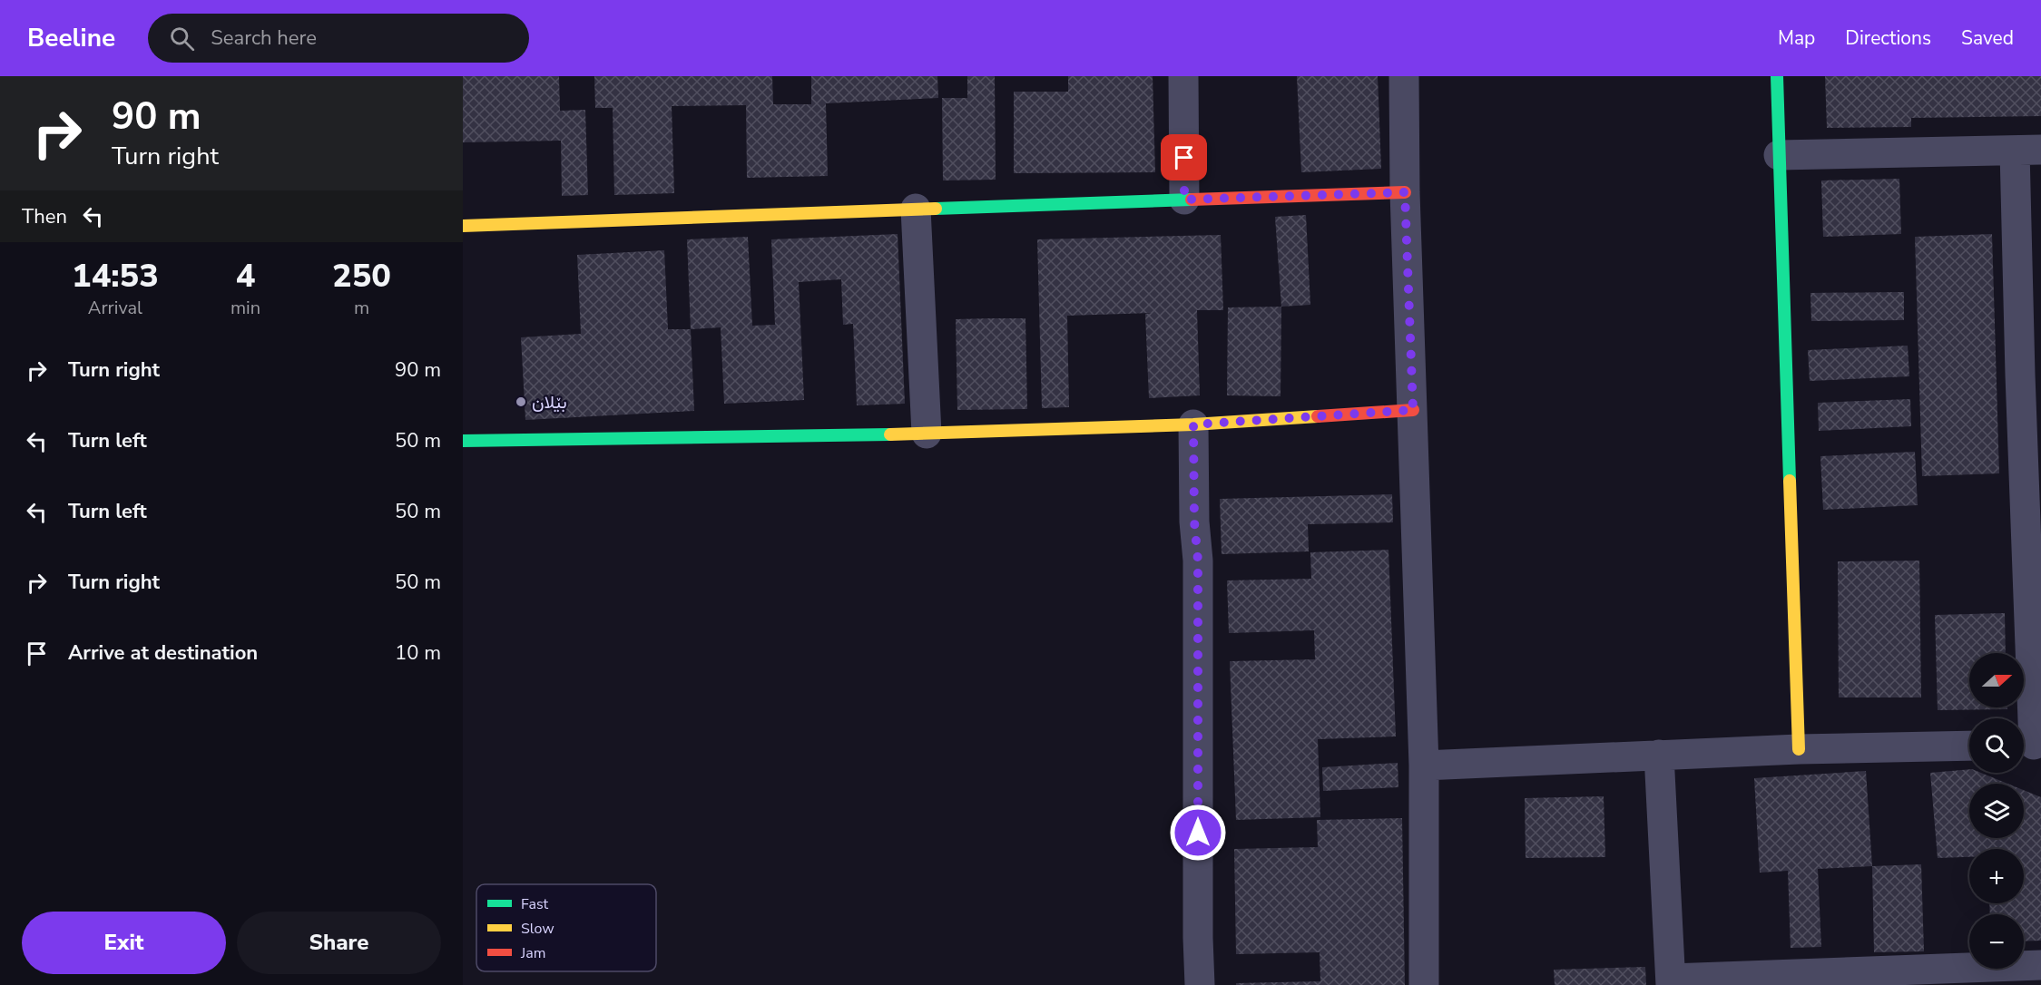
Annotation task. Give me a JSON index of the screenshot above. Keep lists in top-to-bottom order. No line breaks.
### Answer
{"places":["بێلان"],"legend":["Fast","Slow","Jam"],"north":"right","page":{"header":"Beeline","search":"Search here","nav":["Map","Directions","Saved"],"turn":["90 m","Turn right"],"then":"Then","eta":["14:53","Arrival","4","min","250","m"],"list":[{"name":"Turn right","value":"90 m"},{"name":"Turn left","value":"50 m"},{"name":"Turn left","value":"50 m"},{"name":"Turn right","value":"50 m"},{"name":"Arrive at destination","value":"10 m"}],"map_buttons":["+","−"],"buttons":["Exit","Share"]}}
